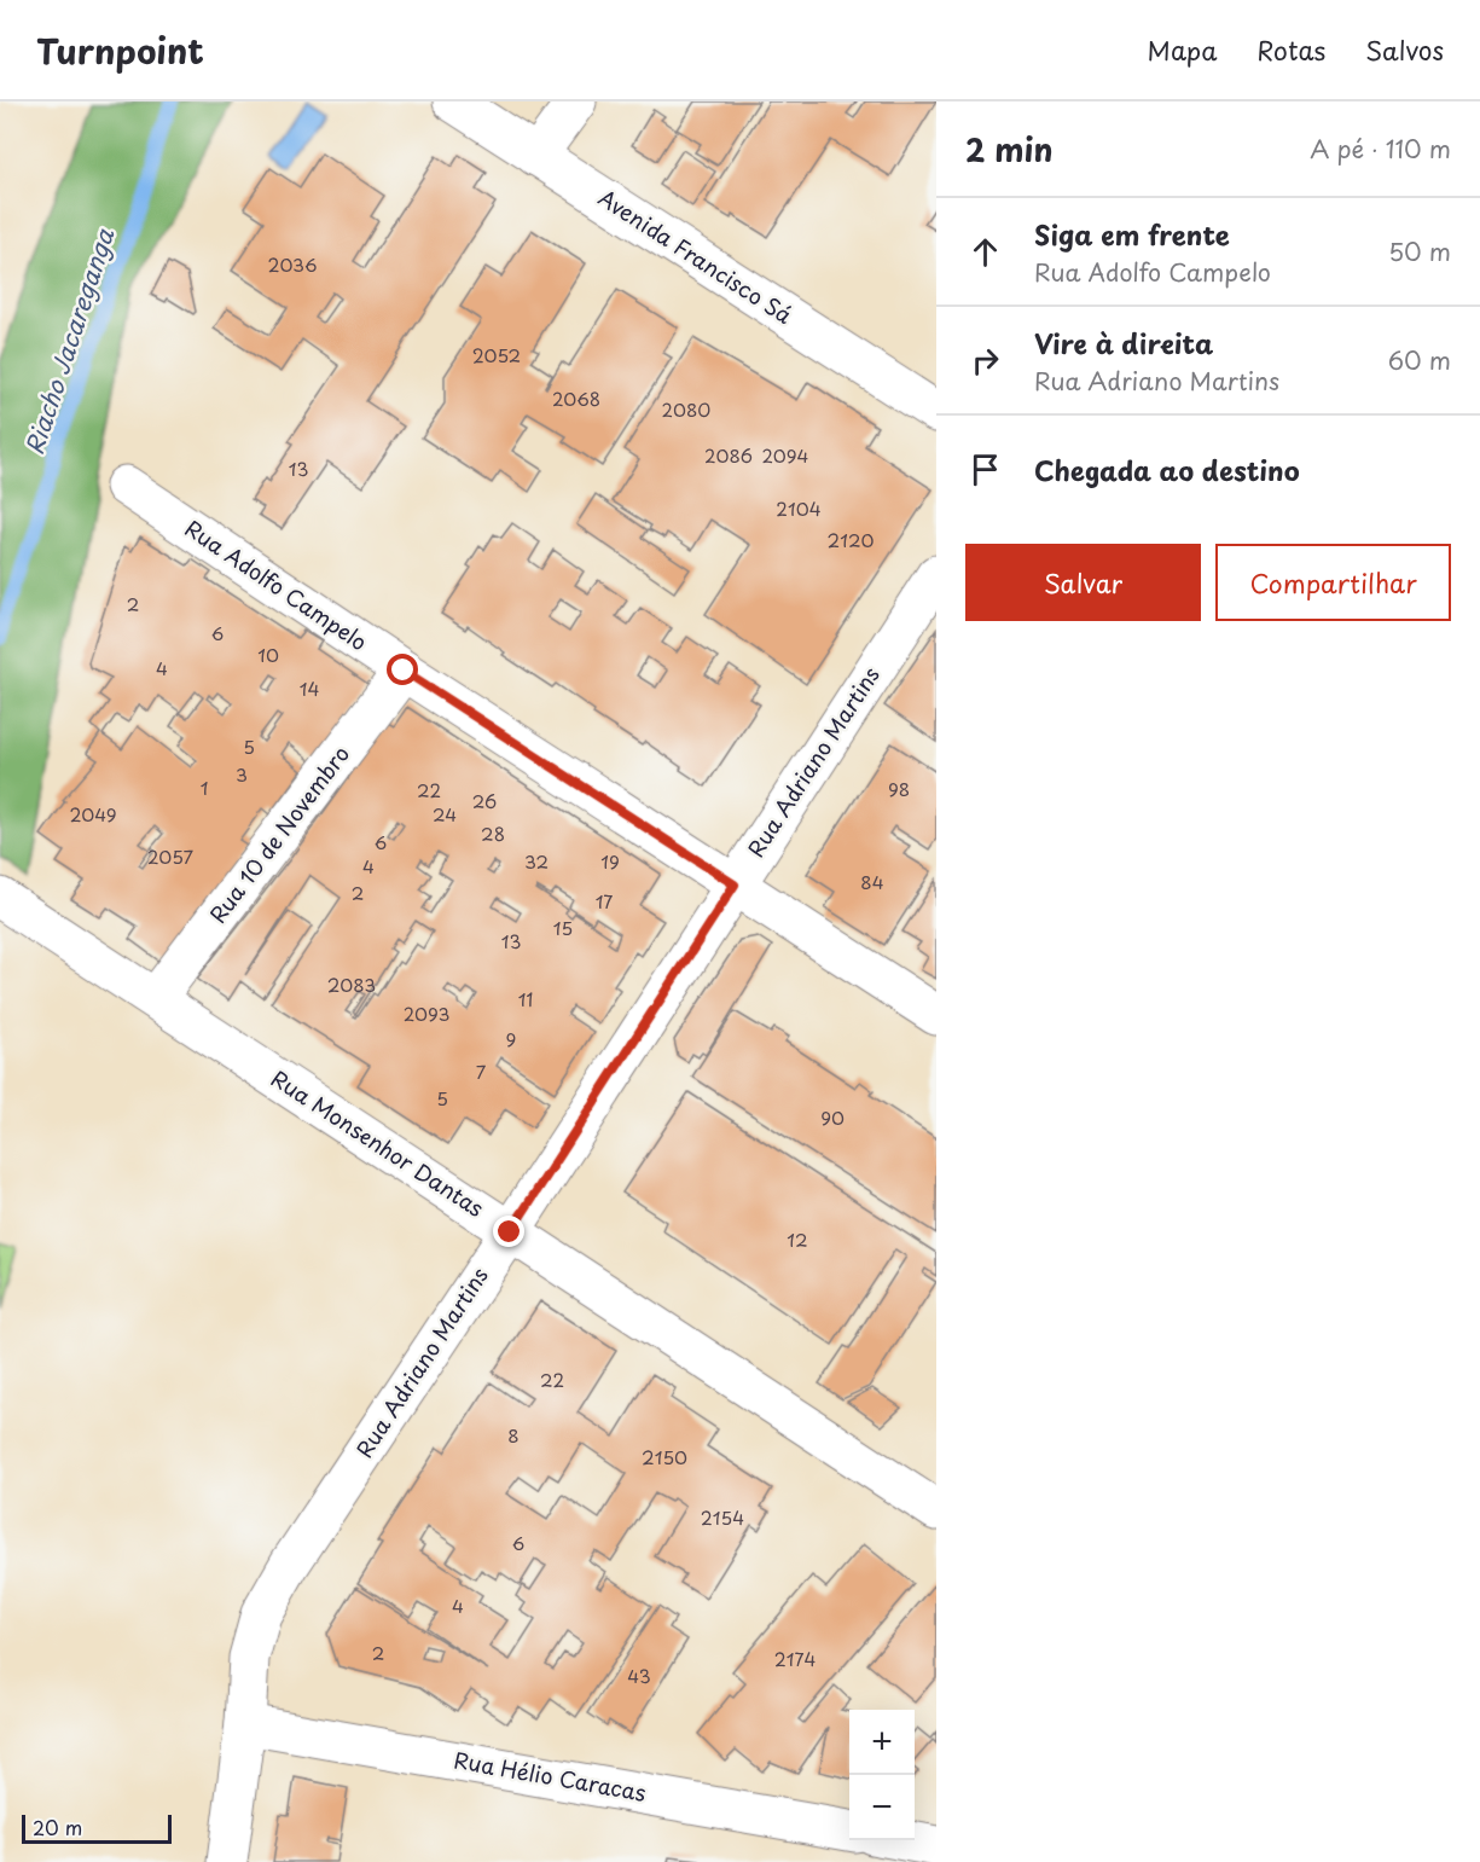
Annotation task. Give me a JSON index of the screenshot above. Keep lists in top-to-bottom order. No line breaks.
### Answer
{"streets":{"street":["Avenida Francisco Sá","Rua Adolfo Campelo","Rua Adriano Martins","Rua 10 de Novembro","Rua Monsenhor Dantas","Rua Hélio Caracas"]},"crossings":[["Rua Adolfo Campelo","Rua Adriano Martins"],["Rua Adolfo Campelo","Rua 10 de Novembro"],["Rua Adriano Martins","Rua Monsenhor Dantas"],["Rua Adriano Martins","Rua Hélio Caracas"],["Rua 10 de Novembro","Rua Monsenhor Dantas"]],"water":["Riacho Jacareganga"],"house_numbers":["2036","2052","2068","2080","2086","2094","13","2104","2120","2","6","10","4","14","5","3","1","98","22","26","2049","24","28","6","2057","32","19","4","84","2","17","15","13","2083","11","2093","9","7","5","90","12","22","8","2150","2154","6","4","2","2174","43"],"scale_bar":"20 m","page":{"header":"Turnpoint","nav":["Mapa","Rotas","Salvos"],"heading":["2 min","A pé · 110 m"],"list":[["Siga em frente","Rua Adolfo Campelo","50 m"],["Vire à direita","Rua Adriano Martins","60 m"],"Chegada ao destino"],"buttons":["Salvar","Compartilhar"],"map_buttons":["+","−"],"scale":"20 m"}}
